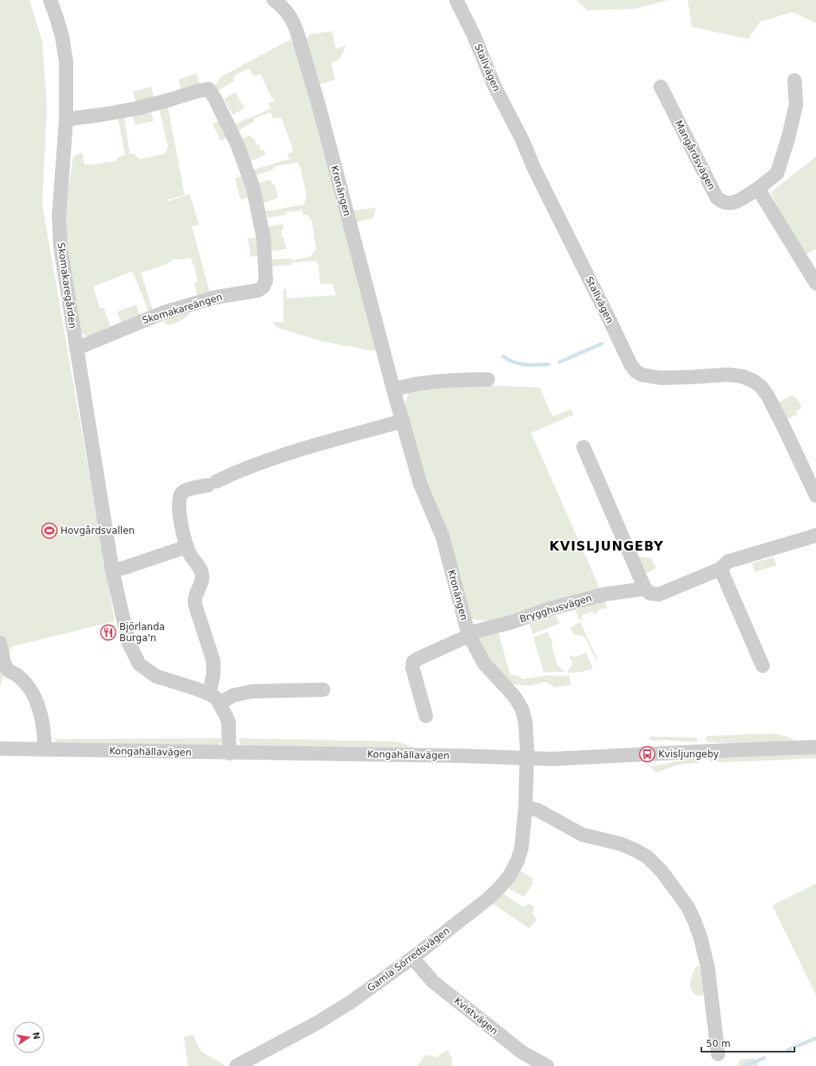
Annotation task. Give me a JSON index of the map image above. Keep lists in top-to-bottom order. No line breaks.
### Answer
{"streets":{"street":["Stallvägen","Mangårdsvägen","Kronängen","Skomakaregården","Skomakareängen","Brygghusvägen","Kongahällavägen","Gamla Sörredsvägen","Kvistvägen"]},"crossings":[["Kronängen","Brygghusvägen"],["Kronängen","Kongahällavägen"],["Kronängen","Gamla Sörredsvägen"],["Skomakaregården","Skomakareängen"],["Kongahällavägen","Gamla Sörredsvägen"],["Gamla Sörredsvägen","Kvistvägen"]],"districts":["KVISLJUNGEBY"],"places":{"sports":["Hovgårdsvallen"],"restaurant":["Björlanda Burga'n"],"bus stop":["Kvisljungeby"]},"scale_bar":"50 m","north":"right"}
